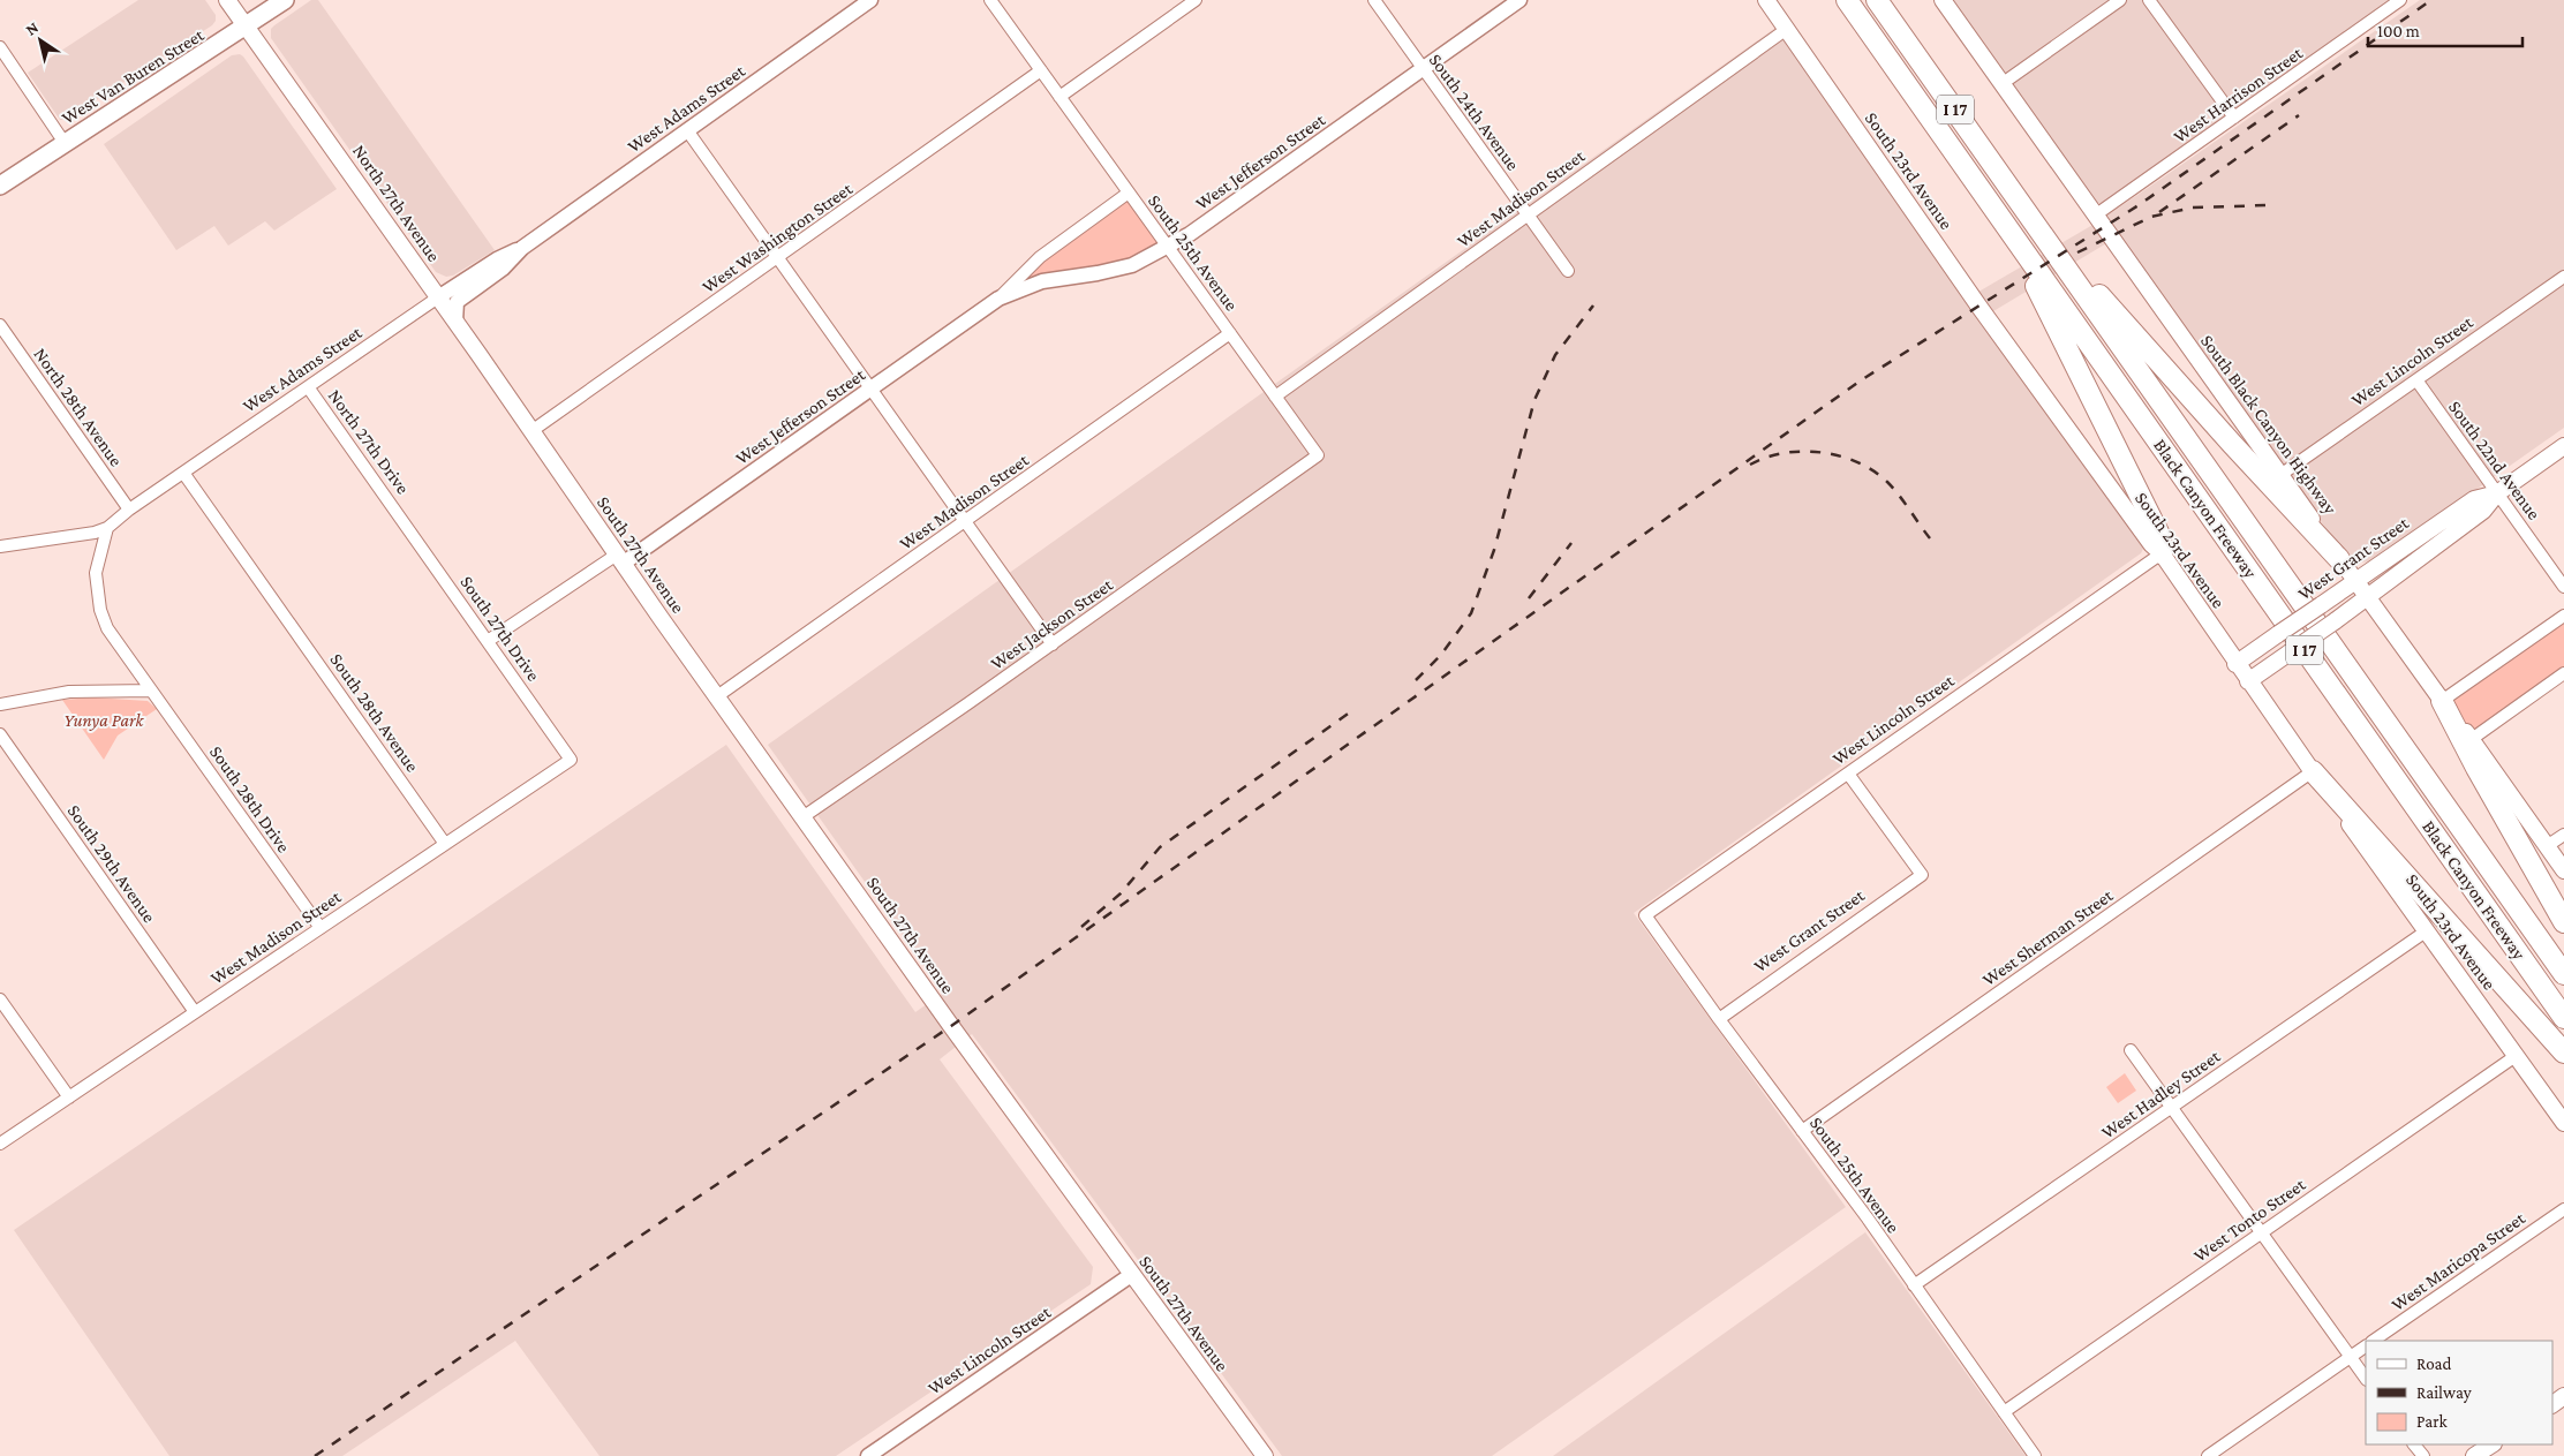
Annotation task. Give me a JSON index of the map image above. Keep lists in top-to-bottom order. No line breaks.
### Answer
{"streets":{"highway":["I 17","Black Canyon Freeway"],"main road":["West Van Buren Street","South 23rd Avenue","North 27th Avenue","South Black Canyon Highway","South 27th Avenue","West Grant Street"],"street":["West Harrison Street","West Adams Street","South 24th Avenue","West Jefferson Street","West Madison Street","West Washington Street","South 25th Avenue","West Lincoln Street","North 28th Avenue","North 27th Drive","South 22nd Avenue","West Jackson Street","South 27th Drive","South 28th Avenue","South 28th Drive","South 29th Avenue","West Sherman Street","West Hadley Street","West Tonto Street","West Maricopa Street"]},"crossings":[["West Van Buren Street","North 27th Avenue"],["West Harrison Street","South Black Canyon Highway"],["West Adams Street","North 27th Avenue"],["West Adams Street","North 28th Avenue"],["West Adams Street","North 27th Drive"],["West Adams Street","South 28th Avenue"],["West Adams Street","South 28th Drive"],["South 24th Avenue","West Jefferson Street"],["South 24th Avenue","West Madison Street"],["West Jefferson Street","South 25th Avenue"],["West Jefferson Street","South 27th Avenue"],["West Jefferson Street","South 27th Drive"],["South 23rd Avenue","West Madison Street"],["South 23rd Avenue","West Lincoln Street"],["South 23rd Avenue","West Grant Street"],["South 23rd Avenue","West Sherman Street"],["South 23rd Avenue","West Hadley Street"],["South 23rd Avenue","West Tonto Street"],["West Madison Street","South 25th Avenue"],["West Madison Street","South 27th Avenue"],["West Madison Street","South 27th Drive"],["West Madison Street","South 28th Avenue"],["West Madison Street","South 28th Drive"],["West Madison Street","South 29th Avenue"],["North 27th Avenue","West Washington Street"],["North 27th Avenue","South 27th Avenue"],["West Washington Street","South 25th Avenue"],["West Washington Street","South 27th Avenue"],["South 25th Avenue","West Lincoln Street"],["South 25th Avenue","West Grant Street"],["South 25th Avenue","West Jackson Street"],["South 25th Avenue","West Sherman Street"],["South 25th Avenue","West Hadley Street"],["South 25th Avenue","West Tonto Street"],["West Lincoln Street","South Black Canyon Highway"],["West Lincoln Street","South 22nd Avenue"],["West Lincoln Street","South 27th Avenue"],["West Lincoln Street","West Grant Street"],["South Black Canyon Highway","West Grant Street"],["North 27th Drive","South 27th Drive"],["South 22nd Avenue","West Grant Street"],["South 27th Avenue","West Jackson Street"]],"parks":["Yunya Park"],"legend":["Road","Railway","Park"],"scale_bar":"100 m","north":"top left"}
